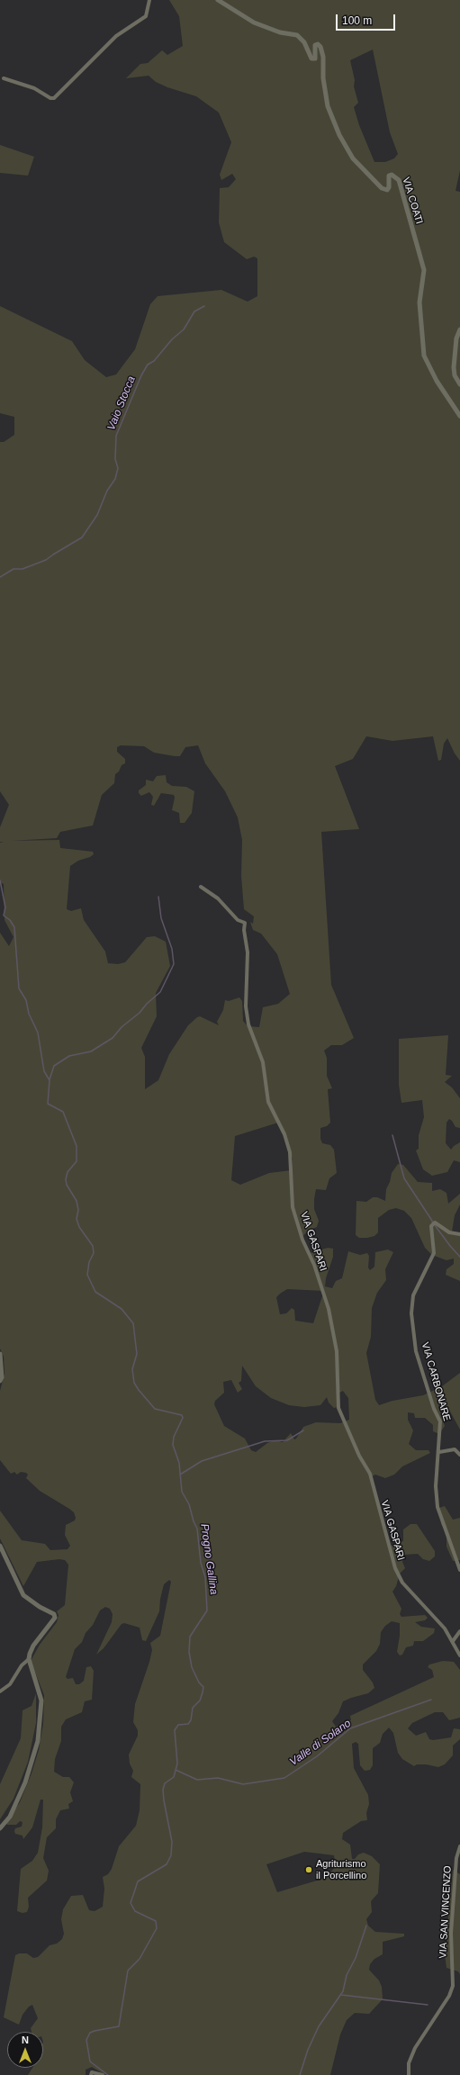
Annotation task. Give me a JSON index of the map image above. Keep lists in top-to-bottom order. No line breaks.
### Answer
{"streets":{"street":["VIA COATI","VIA GASPARI","VIA CARBONARE","VIA SAN VINCENZO"]},"water":["Vaio Stocca","Progno Gallina","Valle di Solano"],"places":["Agriturismo il Porcellino"],"scale_bar":"100 m","north":"top"}
